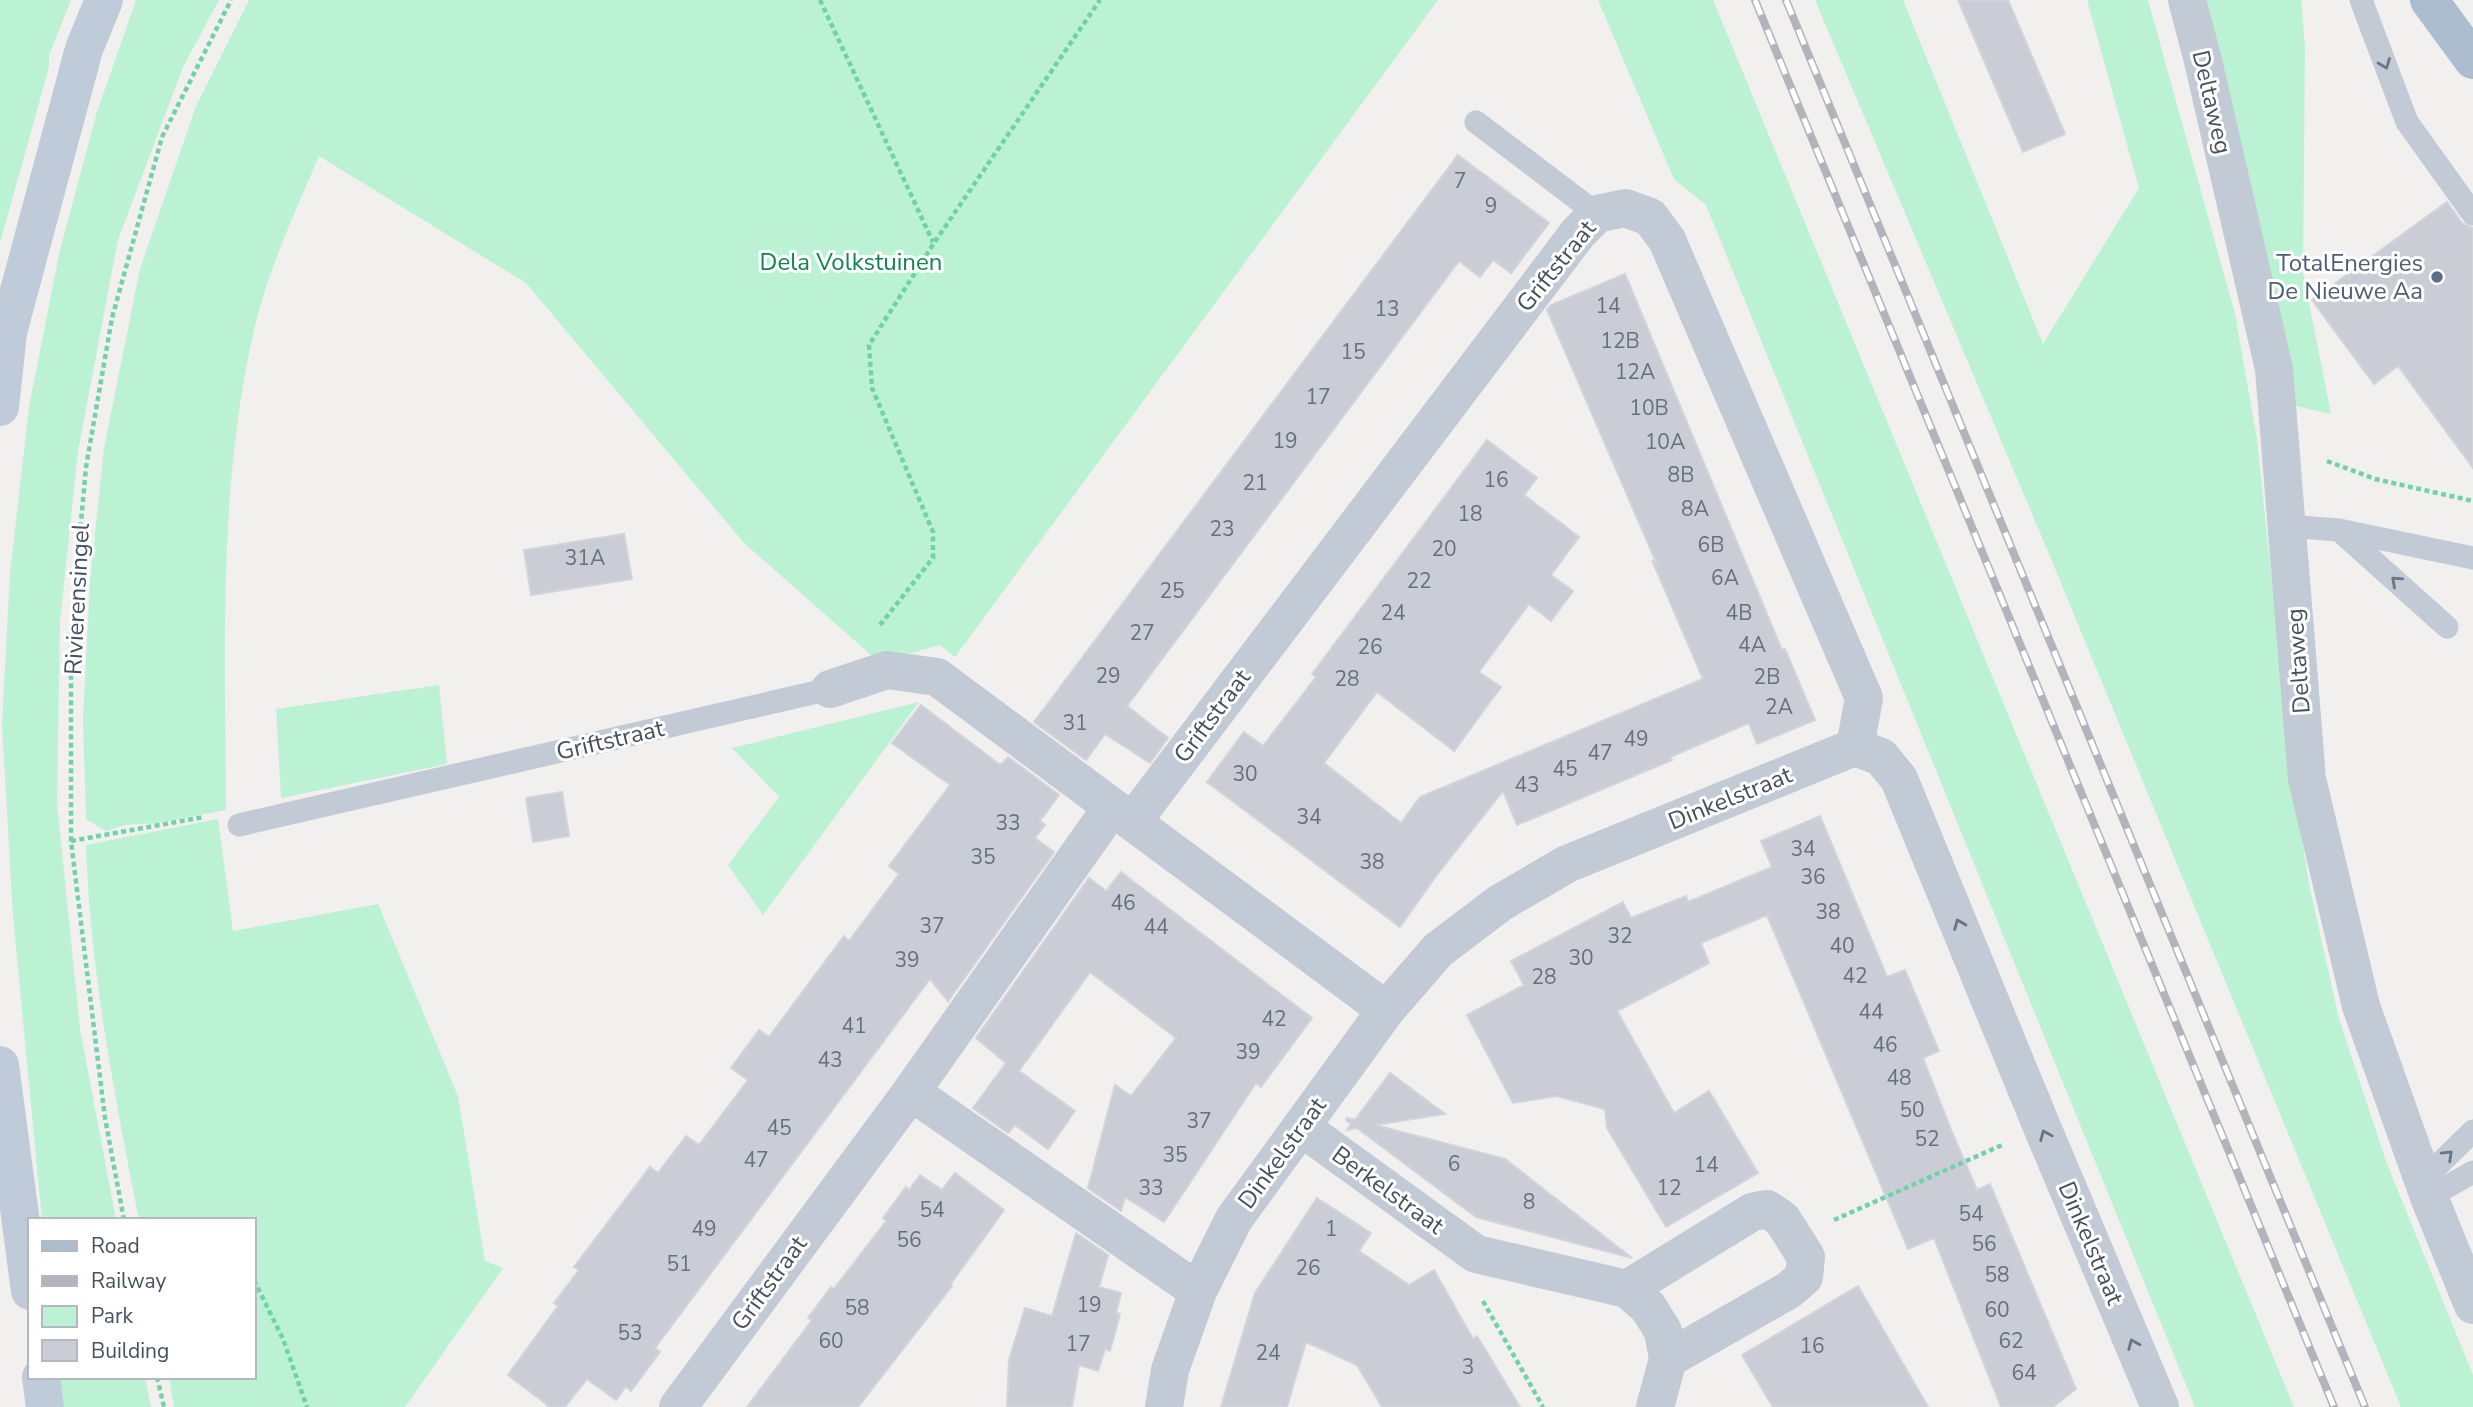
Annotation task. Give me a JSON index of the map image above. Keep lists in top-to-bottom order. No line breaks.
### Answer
{"streets":{"street":["Deltaweg","Griftstraat","Dinkelstraat","Berkelstraat"],"path":["Rivierensingel"]},"crossings":[["Griftstraat","Dinkelstraat"],["Dinkelstraat","Berkelstraat"]],"one_way":["Dinkelstraat"],"parks":["Dela Volkstuinen"],"places":["TotalEnergies De Nieuwe Aa"],"house_numbers":["7","9","14","13","12B","15","12A","17","10B","19","10A","8B","16","21","8A","18","23","6B","20","31A","6A","22","25","24","4B","27","4A","26","29","2B","28","2A","31","49","47","45","30","43","34","33","34","35","38","36","46","38","37","44","32","40","30","39","42","28","44","42","41","46","39","43","48","50","37","45","52","35","47","6","14","33","12","8","54","54","49","1","56","56","51","26","58","19","58","60","53","60","62","17","16","24","3","64"],"legend":["Road","Railway","Park","Building"]}
